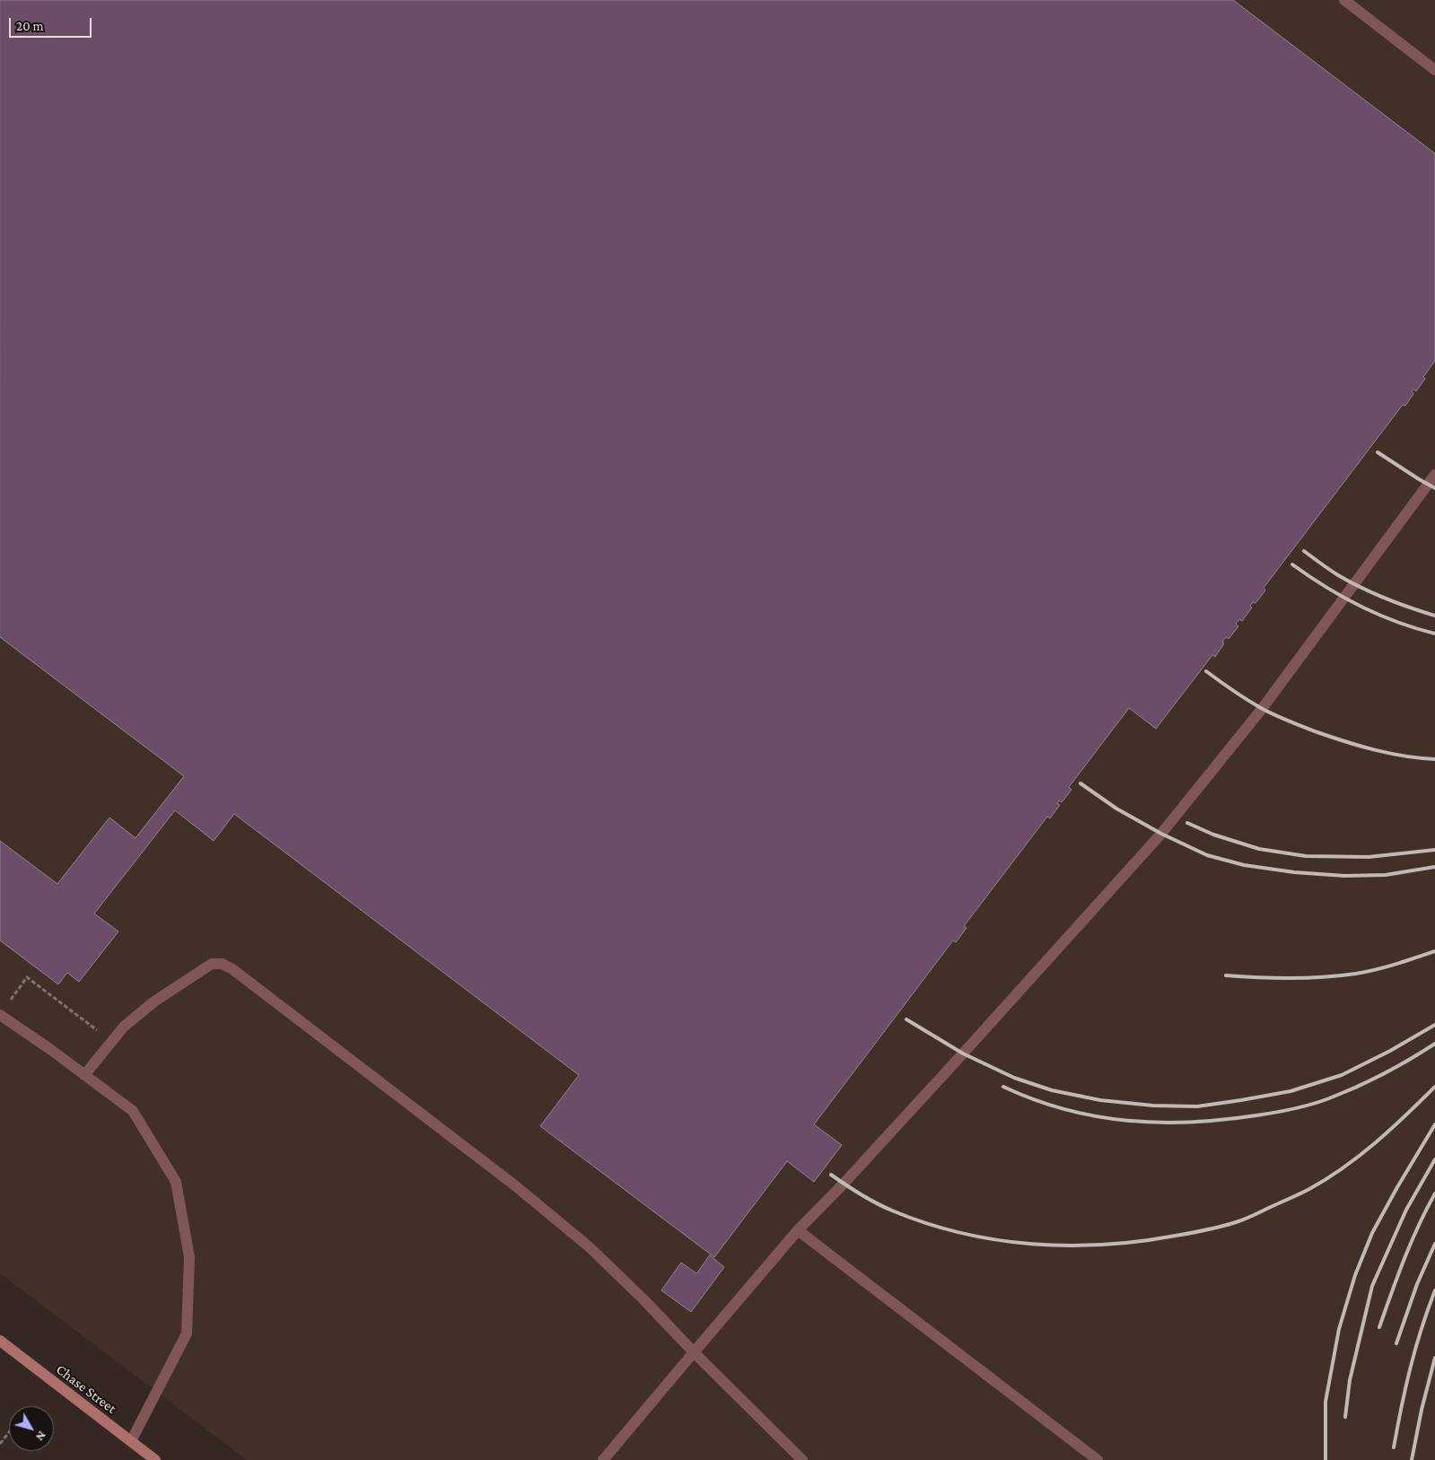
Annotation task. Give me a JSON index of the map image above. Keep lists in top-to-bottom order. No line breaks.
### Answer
{"streets":{"street":["Chase Street"]},"scale_bar":"20 m","north":"bottom right"}
